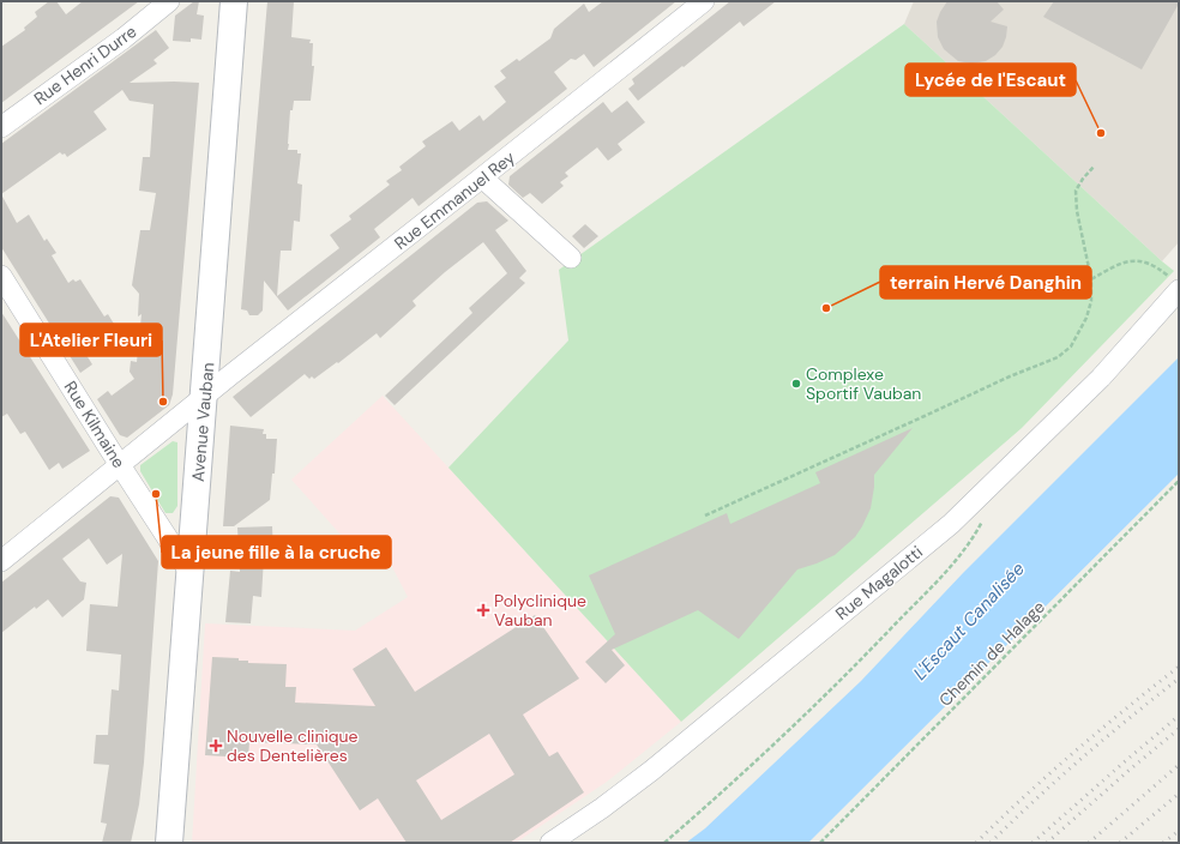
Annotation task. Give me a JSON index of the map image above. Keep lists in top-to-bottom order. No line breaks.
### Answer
{"streets":{"street":["Rue Henri Durre","Rue Emmanuel Rey","Avenue Vauban","Rue Kilmaine","Rue Magalotti"],"path":["Chemin de Halage"]},"crossings":[["Rue Emmanuel Rey","Avenue Vauban"],["Rue Emmanuel Rey","Rue Kilmaine"],["Avenue Vauban","Rue Kilmaine"]],"water":["L'Escaut Canalisée"],"places":{"other":["Lycée de l'Escaut","terrain Hervé Danghin","Complexe Sportif Vauban","L'Atelier Fleuri","La jeune fille à la cruche"],"health":["Polyclinique Vauban","Nouvelle clinique des Dentelières"]}}
